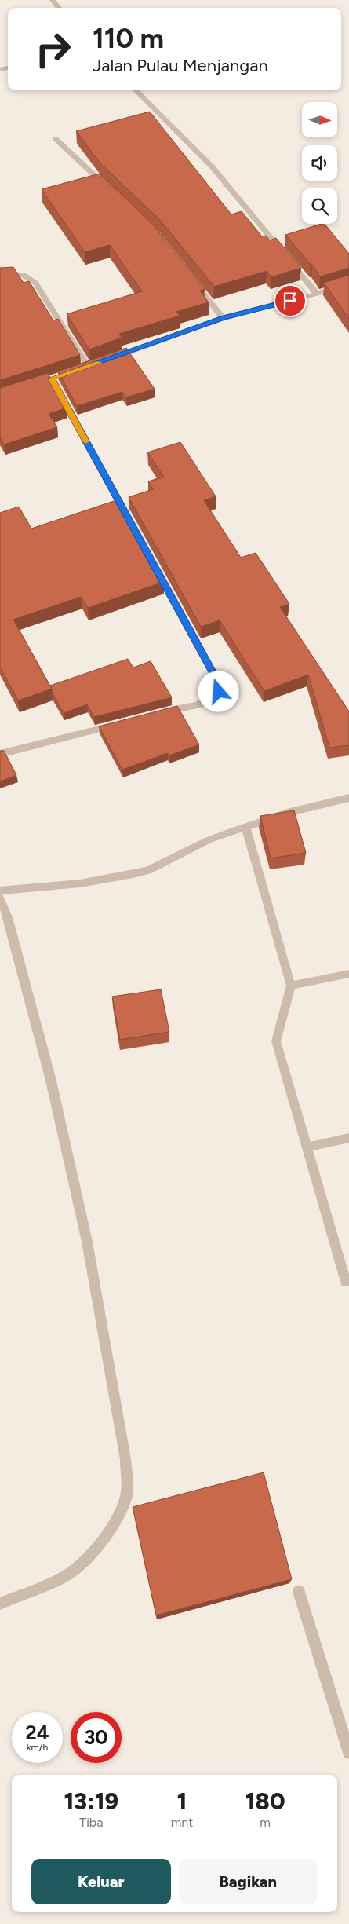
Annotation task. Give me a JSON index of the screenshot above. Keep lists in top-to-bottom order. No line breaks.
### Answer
{"north":"right","page":{"turn":["110 m","Jalan Pulau Menjangan"],"speed":"24 km/h","limit":"30","eta":["13:19","Tiba","1","mnt","180","m"],"buttons":["Keluar","Bagikan"]}}
